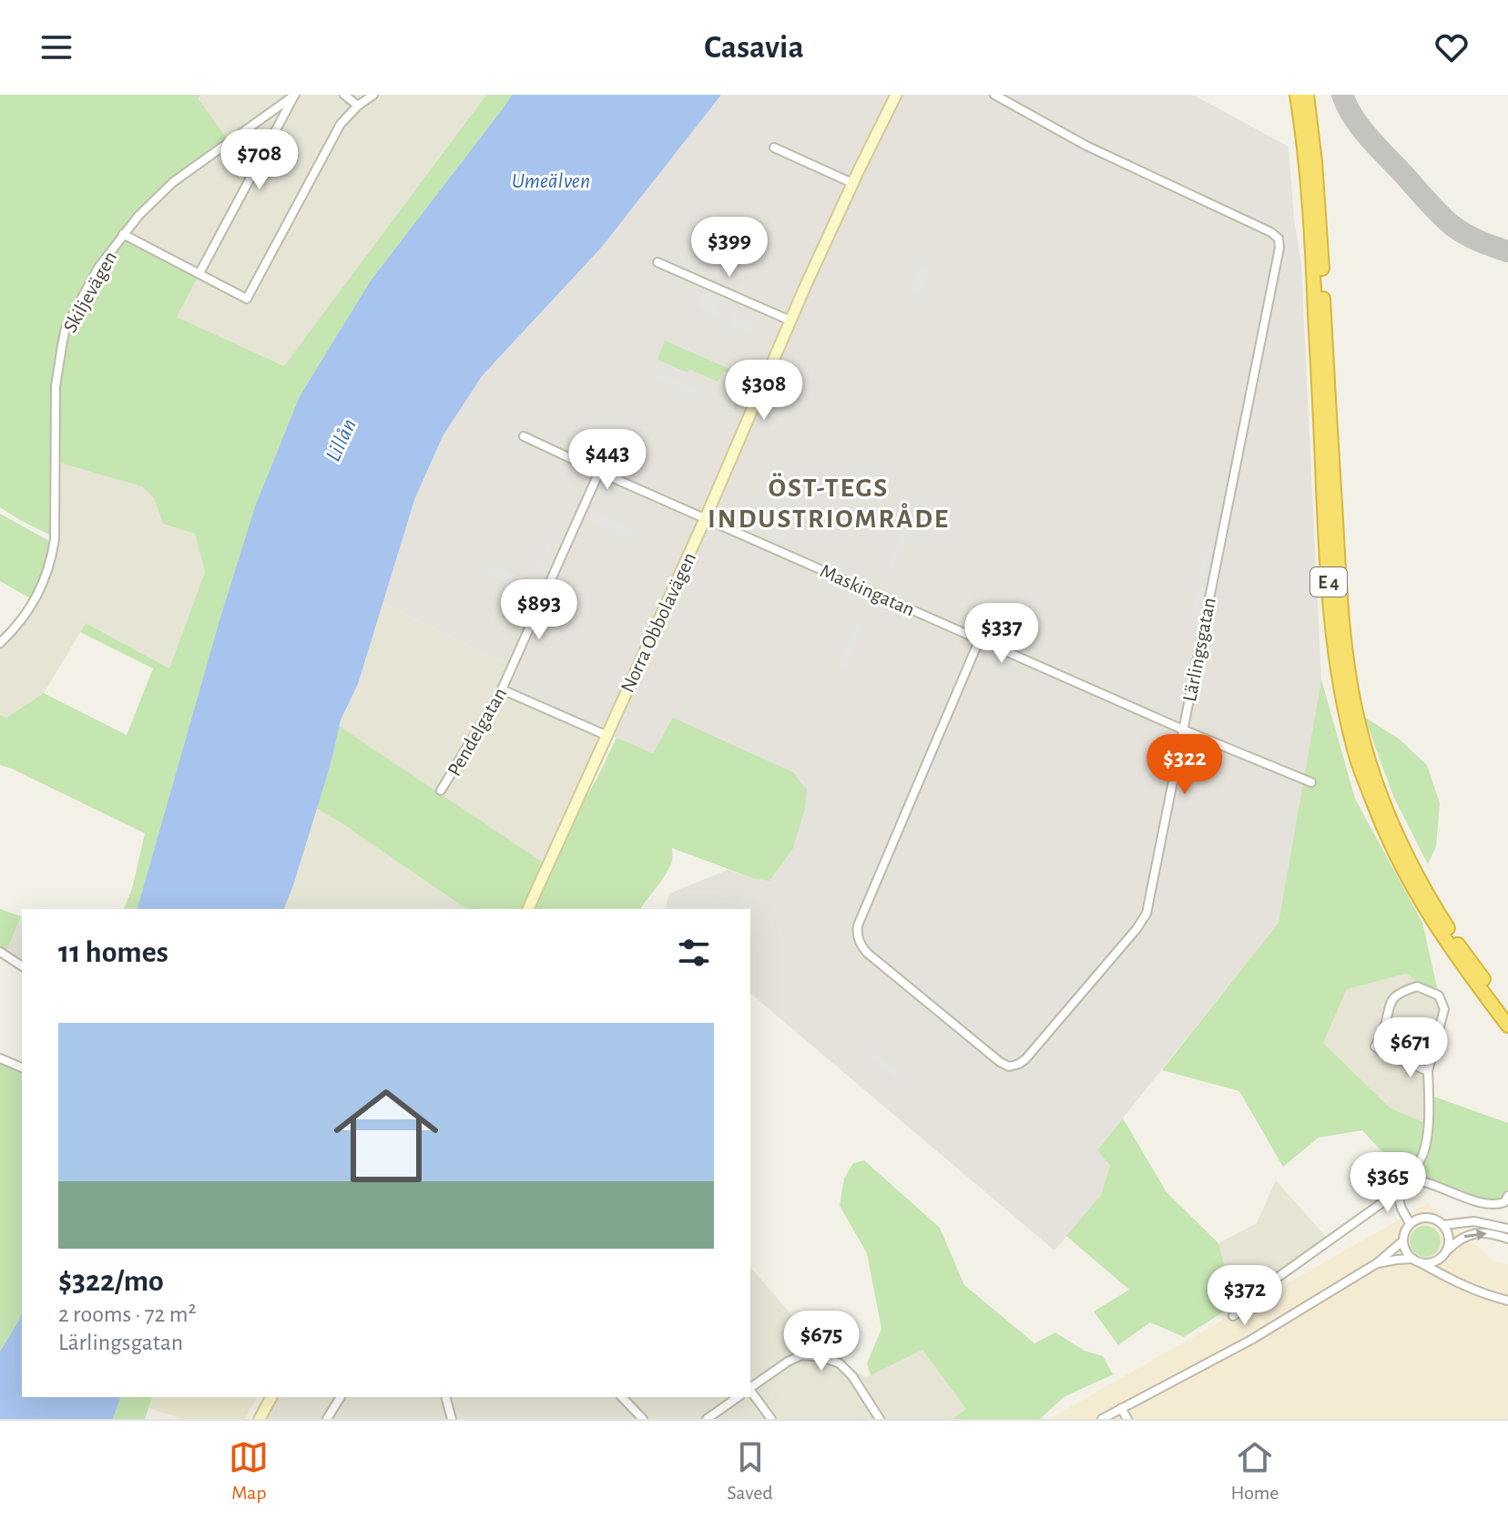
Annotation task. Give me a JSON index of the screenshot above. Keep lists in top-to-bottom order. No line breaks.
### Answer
{"streets":{"highway":["E 4"],"street":["Skiljevägen","Maskingatan","Norra Obbolavägen","Lärlingsgatan","Pendelgatan"]},"crossings":[["Maskingatan","Norra Obbolavägen"],["Maskingatan","Lärlingsgatan"],["Maskingatan","Pendelgatan"]],"districts":["ÖST-TEGS INDUSTRIOMRÅDE"],"water":["Umeälven","Lillån"],"page":{"header":"Casavia","price":["$708","$399","$308","$443","$893","$337","$322","$671","$365","$372","$675"],"heading":"11 homes","list":[{"name":"$322/mo","note":"2 rooms · 72 m² · Lärlingsgatan"}],"tabs":["Map","Saved","Home"]}}
